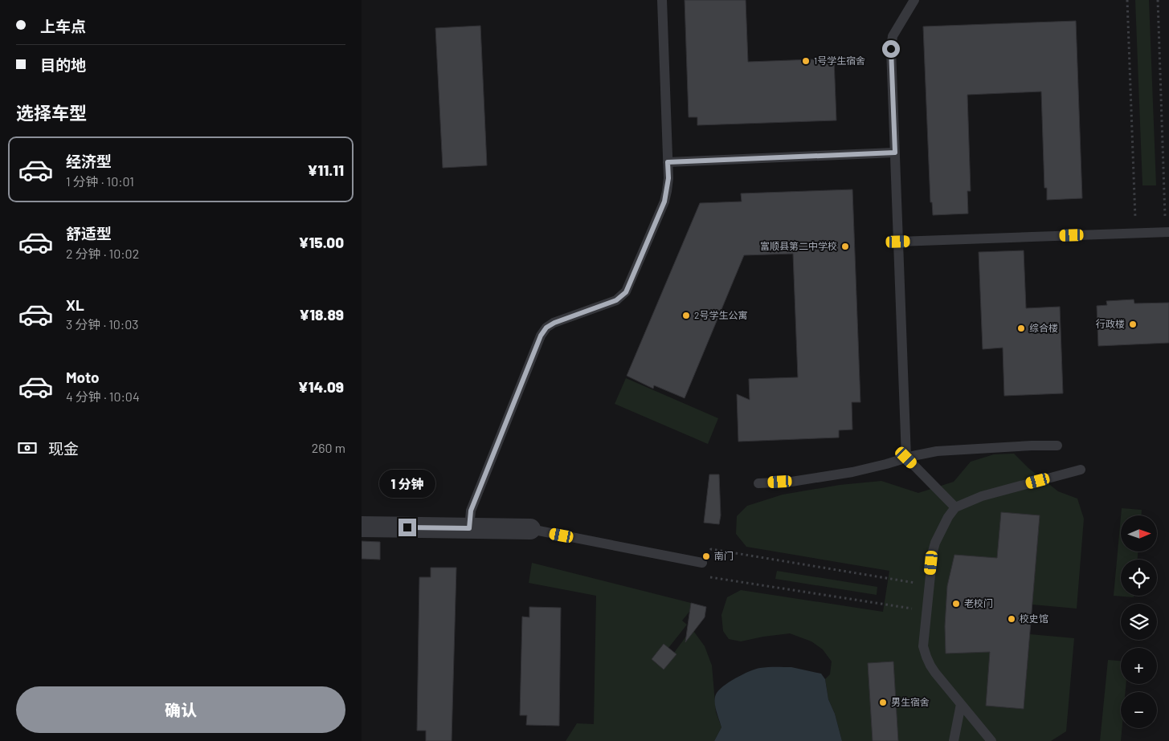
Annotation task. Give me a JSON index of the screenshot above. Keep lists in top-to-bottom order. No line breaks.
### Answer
{"places":["1号学生宿舍","富顺县第二中学校","2号学生公寓","行政楼","综合楼","南门","老校门","校史馆","男生宿舍"],"north":"right","page":{"banner":["上车点","目的地"],"heading":"选择车型","list":[{"name":"经济型","note":"1 分钟 · 10:01","value":"¥11.11"},{"name":"舒适型","note":"2 分钟 · 10:02","value":"¥15.00"},{"name":"XL","note":"3 分钟 · 10:03","value":"¥18.89"},{"name":"Moto","note":"4 分钟 · 10:04","value":"¥14.09"}],"pay":["现金","260 m"],"bubble":"1 分钟","map_buttons":["+","−"],"buttons":"确认"}}
